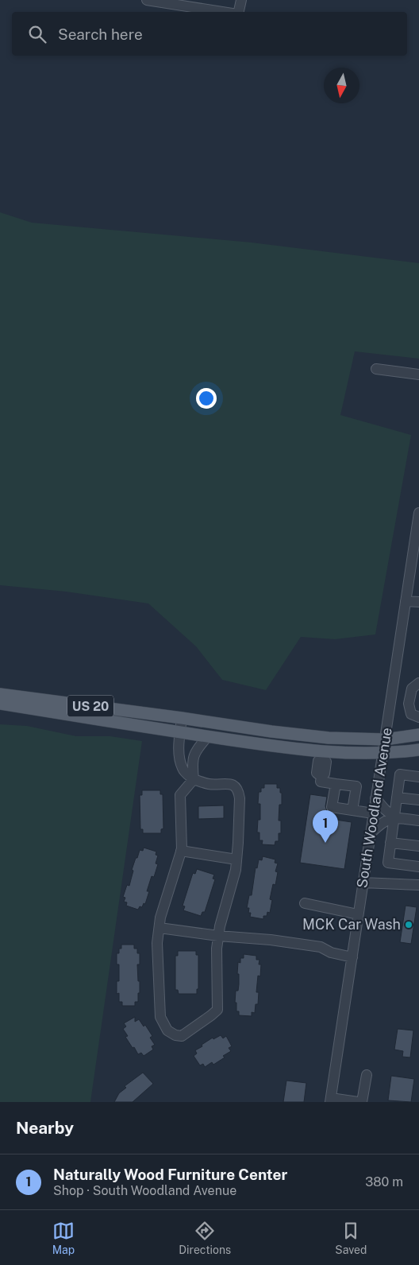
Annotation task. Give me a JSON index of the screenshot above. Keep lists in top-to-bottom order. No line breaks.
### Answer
{"streets":{"main road":["US 20"],"street":["South Woodland Avenue"]},"crossings":[["US 20","South Woodland Avenue"]],"places":["MCK Car Wash"],"north":"bottom","page":{"search":"Search here","pins":"1","heading":"Nearby","list":[{"mark":"1","name":"Naturally Wood Furniture Center","note":"Shop · South Woodland Avenue","value":"380 m"}],"nav":["Map","Directions","Saved"]}}
